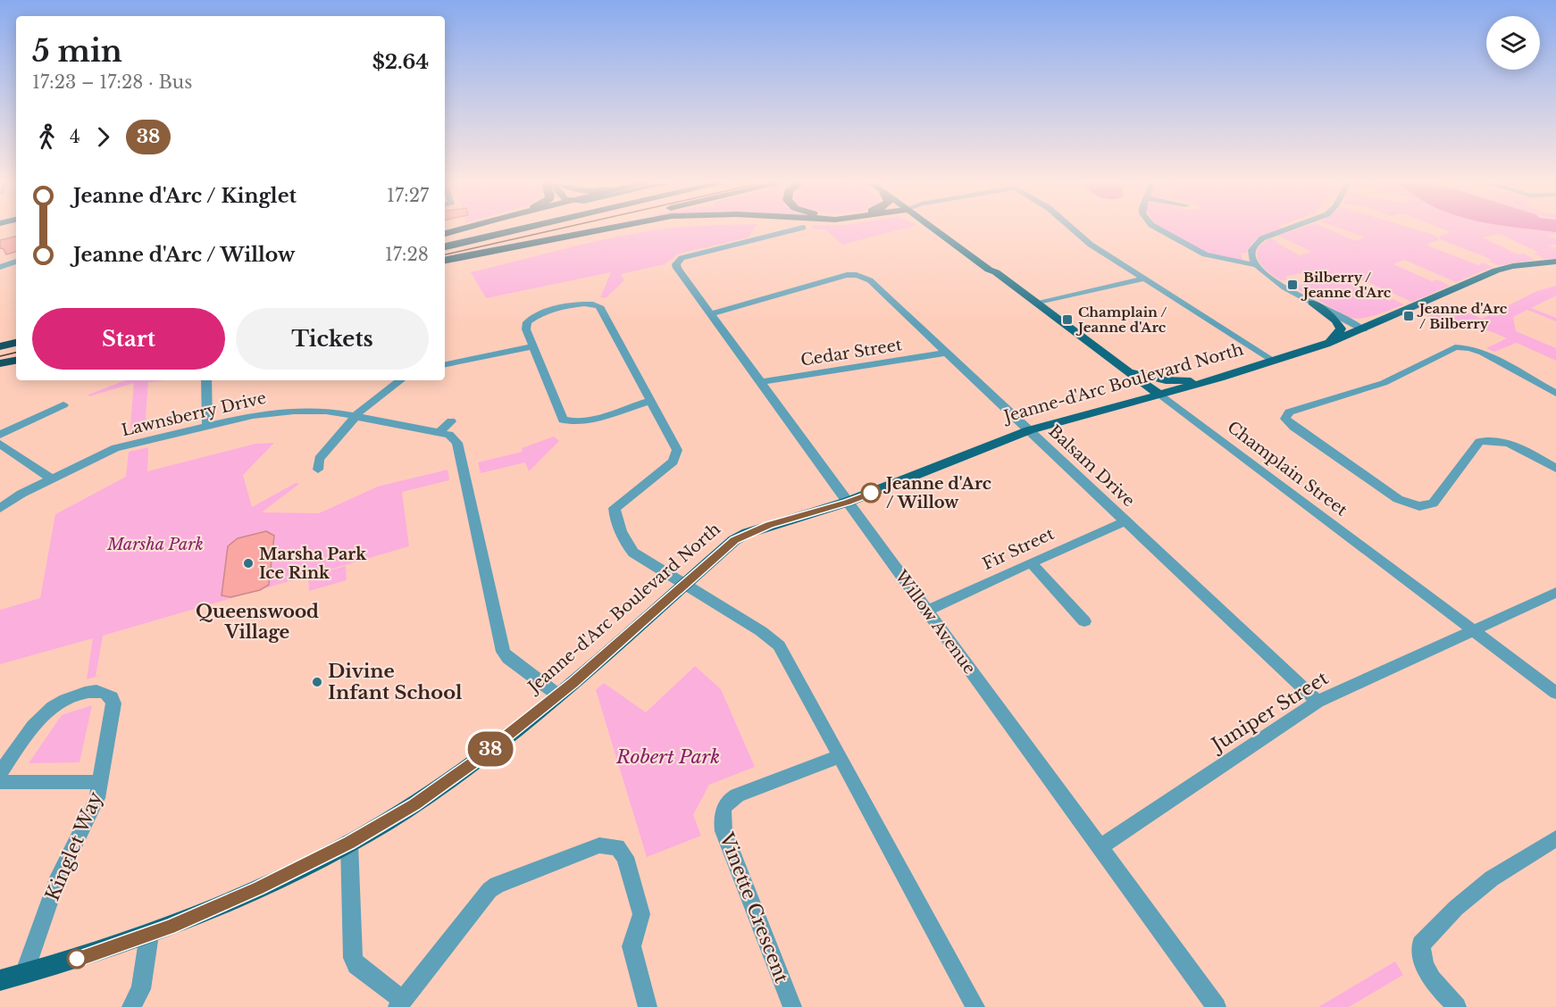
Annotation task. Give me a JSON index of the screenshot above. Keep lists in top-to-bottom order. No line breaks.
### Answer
{"streets":{"main road":["Jeanne-d'Arc Boulevard North","Champlain Street"],"street":["Cedar Street","Lawnsberry Drive","Balsam Drive","Fir Street","Willow Avenue","Juniper Street","Kinglet Way","Vinette Crescent"]},"crossings":[["Cedar Street","Balsam Drive"],["Cedar Street","Willow Avenue"],["Jeanne-d'Arc Boulevard North","Lawnsberry Drive"],["Jeanne-d'Arc Boulevard North","Balsam Drive"],["Jeanne-d'Arc Boulevard North","Champlain Street"],["Jeanne-d'Arc Boulevard North","Willow Avenue"],["Jeanne-d'Arc Boulevard North","Kinglet Way"],["Balsam Drive","Fir Street"],["Balsam Drive","Willow Avenue"],["Balsam Drive","Juniper Street"],["Champlain Street","Juniper Street"],["Fir Street","Willow Avenue"],["Willow Avenue","Juniper Street"]],"districts":["Queenswood Village"],"parks":["Marsha Park","Robert Park"],"places":{"transit":["Bilberry / Jeanne d'Arc","Jeanne d'Arc / Bilberry","Champlain / Jeanne d'Arc"],"other":["Jeanne d'Arc / Willow","Marsha Park Ice Rink","Divine Infant School"]},"lines":["bus line 38"],"page":{"on_map":"38","heading":["5 min","17:23 – 17:28 · Bus","$2.64"],"legs":["4","38"],"list":[{"name":"Jeanne d'Arc / Kinglet","value":"17:27"},{"name":"Jeanne d'Arc / Willow","value":"17:28"}],"buttons":["Start","Tickets"]}}
